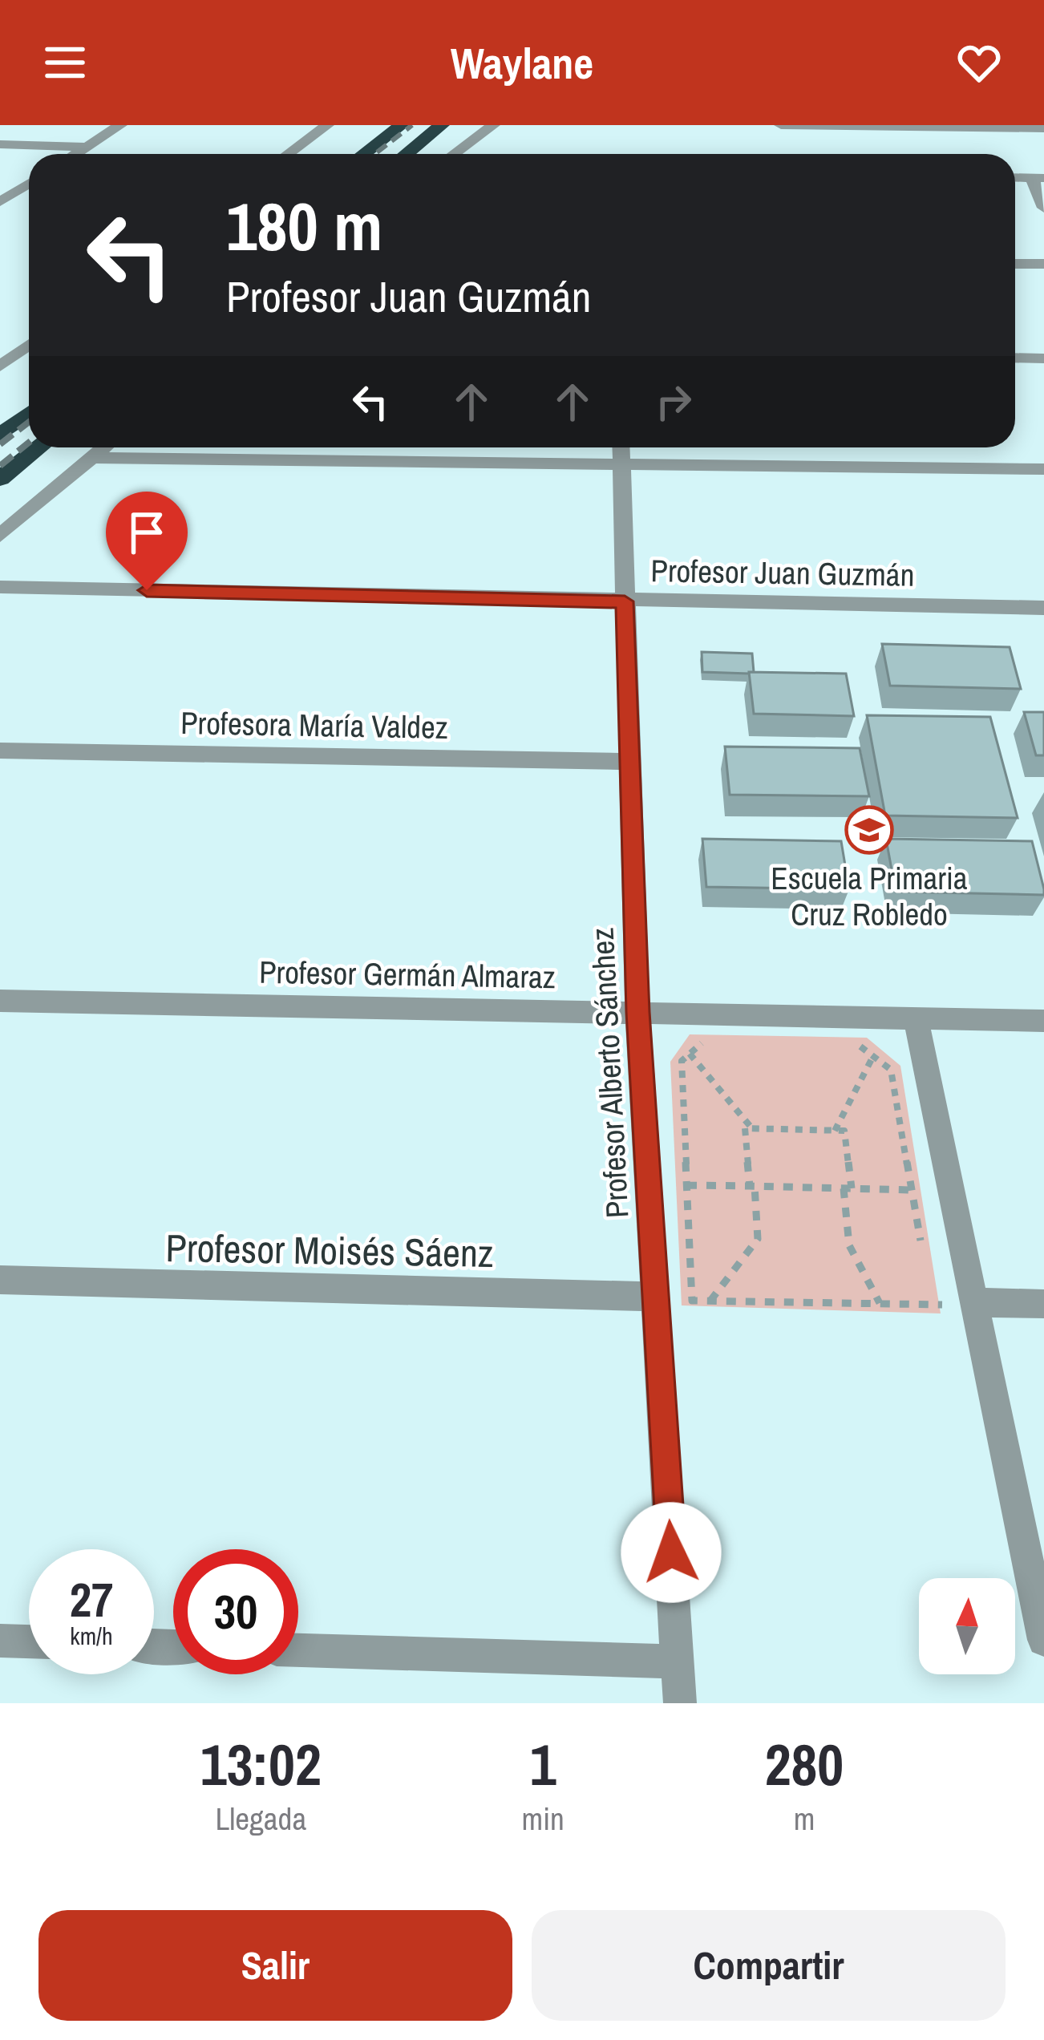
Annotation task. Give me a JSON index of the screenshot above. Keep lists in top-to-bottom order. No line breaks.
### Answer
{"streets":{"street":["Profesor Juan Guzmán","Profesora María Valdez","Profesor Germán Almaraz","Profesor Alberto Sánchez","Profesor Moisés Sáenz"]},"crossings":[["Profesor Juan Guzmán","Profesor Alberto Sánchez"],["Profesora María Valdez","Profesor Alberto Sánchez"],["Profesor Germán Almaraz","Profesor Alberto Sánchez"],["Profesor Alberto Sánchez","Profesor Moisés Sáenz"]],"places":{"school or university":["Escuela Primaria Cruz Robledo"]},"north":"top","page":{"header":"Waylane","turn":["180 m","Profesor Juan Guzmán"],"speed":"27 km/h","limit":"30","eta":["13:02","Llegada","1","min","280","m"],"buttons":["Salir","Compartir"]}}
